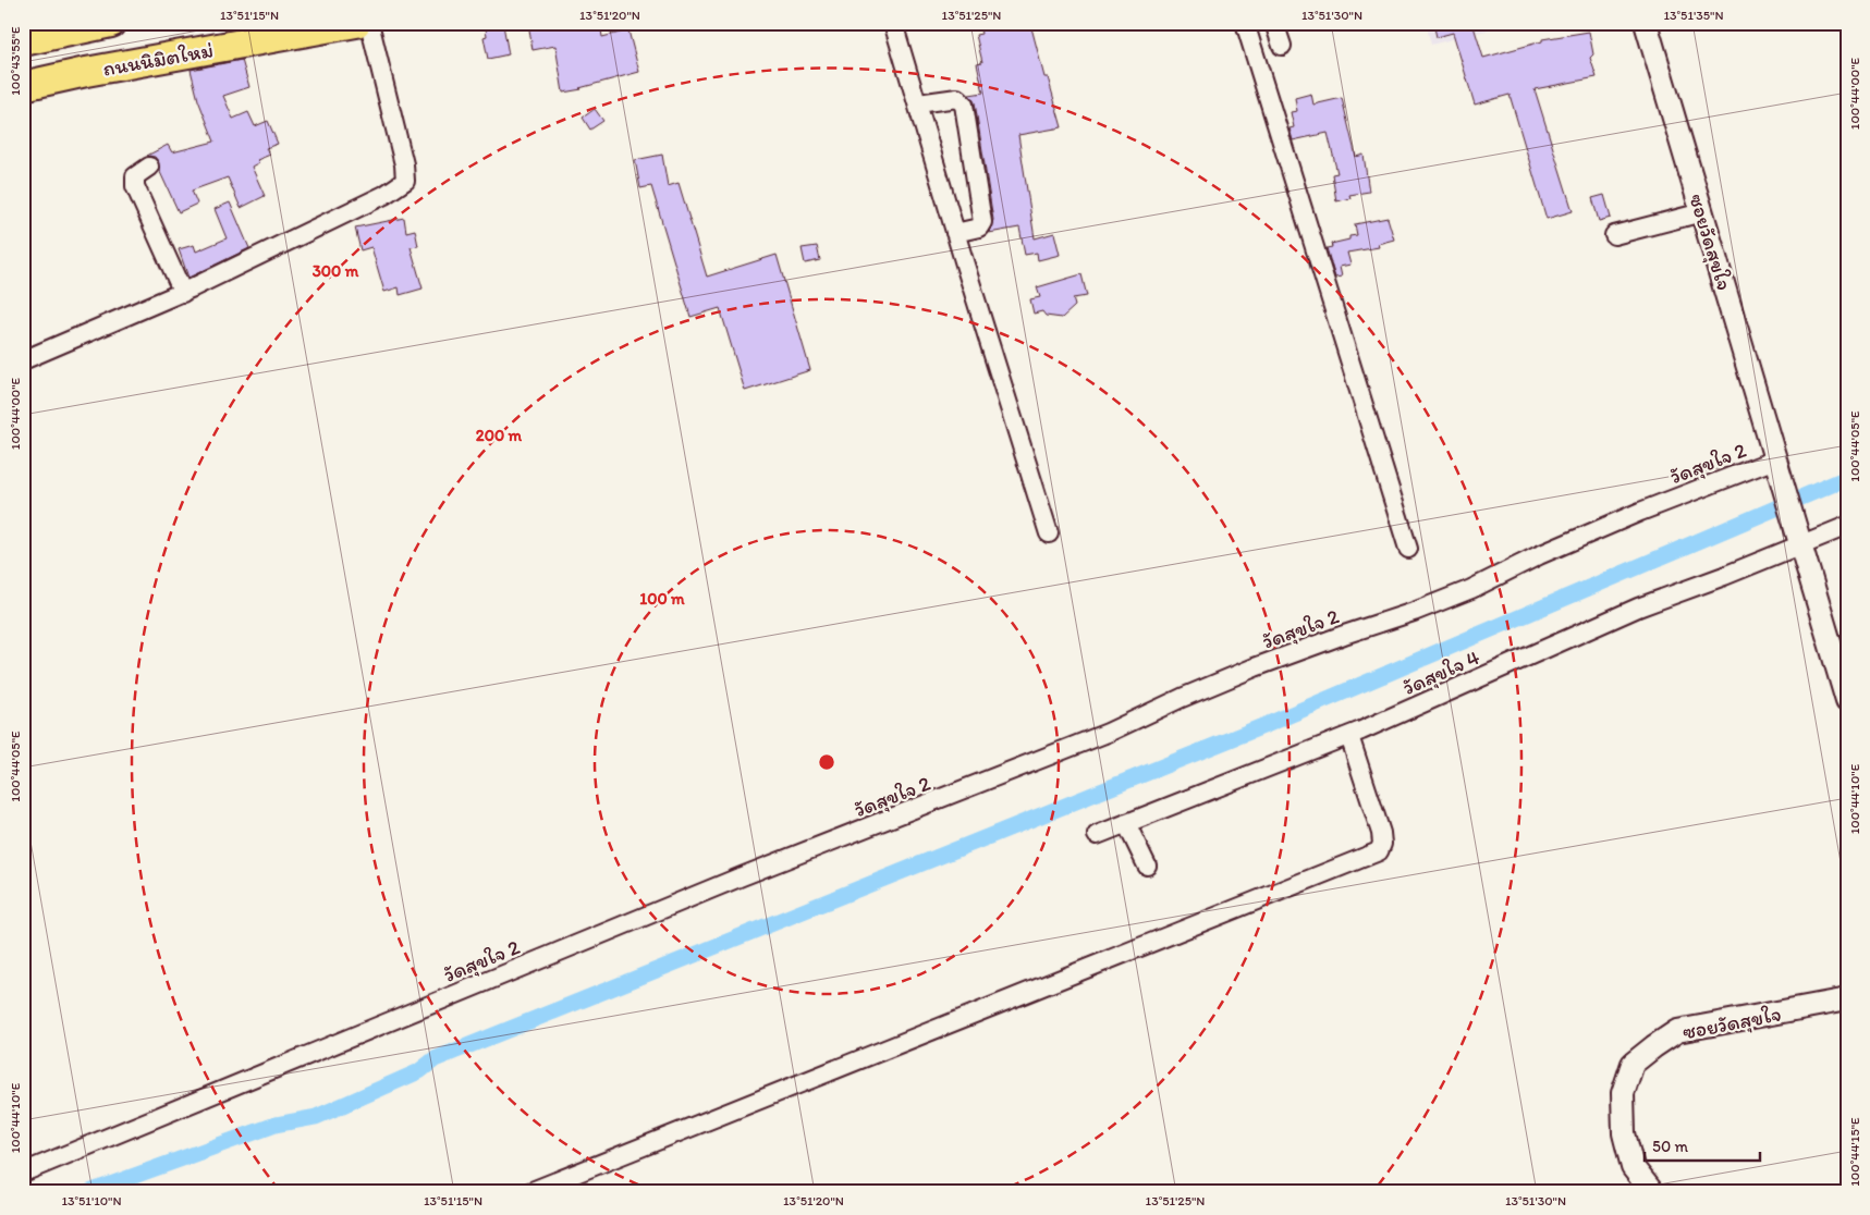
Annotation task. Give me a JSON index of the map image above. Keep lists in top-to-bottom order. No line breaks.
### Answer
{"streets":{"main road":["ถนนนิมิตใหม่"],"street":["ซอยวัดสุขใจ","วัดสุขใจ 2","วัดสุขใจ 4"]},"crossings":[["ซอยวัดสุขใจ","วัดสุขใจ 2"],["ซอยวัดสุขใจ","วัดสุขใจ 4"]],"scale_bar":"50 m","coordinates":["13°51'15\"N","13°51'20\"N","13°51'25\"N","13°51'30\"N","13°51'35\"N","100°43'55\"E","100°44'00\"E","100°44'05\"E","100°44'10\"E","100°44'15\"E","13°51'10\"N"],"rings":["300 m","200 m","100 m"]}
